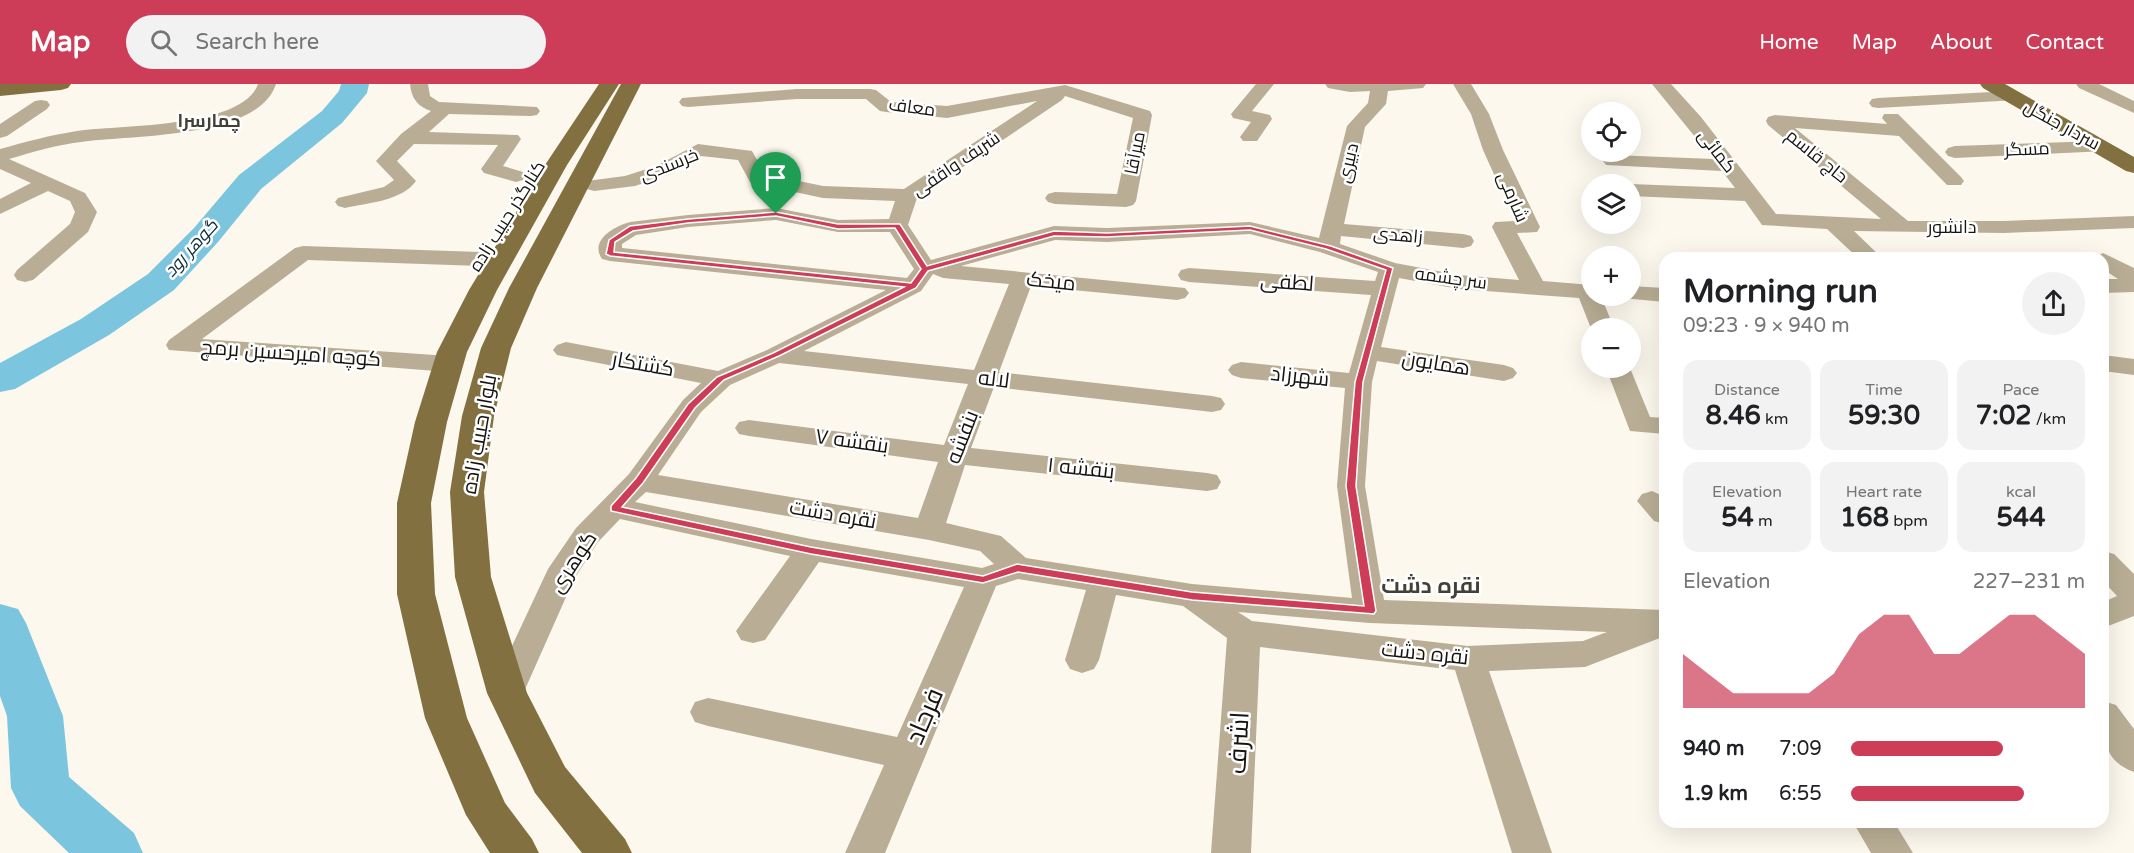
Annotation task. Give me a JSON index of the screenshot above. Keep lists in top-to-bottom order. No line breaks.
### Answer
{"streets":{"main road":["سردار جنگل","کنارگذر حبیب زاده","بلوار حبیب زاده"],"street":["معاف","مسگر","کمائی","میرآقا","حاج قاسم","دبیری","شریف واقفی","خرسندی","شارمی","دانشور","زاهدی","سر چشمه","میخک","لطفی","کوچه امیرحسین برمچ","همایون","کشتکار","شهرزاد","لاله","بنفشه","بنفشه ۷","بنفشه ۱","نقره دشت","گوهری","فرجاد","اشرف"]},"crossings":[["معاف","میرآقا"],["معاف","شریف واقفی"],["سردار جنگل","مسگر"],["کمائی","دانشور"],["میرآقا","شریف واقفی"],["حاج قاسم","دانشور"],["دبیری","زاهدی"],["دبیری","سر چشمه"],["شریف واقفی","خرسندی"],["شریف واقفی","میخک"],["شارمی","سر چشمه"],["کنارگذر حبیب زاده","کوچه امیرحسین برمچ"],["کنارگذر حبیب زاده","بلوار حبیب زاده"],["زاهدی","سر چشمه"],["سر چشمه","میخک"],["سر چشمه","لطفی"],["سر چشمه","گوهری"],["میخک","لطفی"],["میخک","بنفشه"],["میخک","گوهری"],["کوچه امیرحسین برمچ","بلوار حبیب زاده"],["کشتکار","گوهری"],["لاله","بنفشه"],["لاله","گوهری"],["بلوار حبیب زاده","گوهری"],["بنفشه","بنفشه ۷"],["بنفشه","بنفشه ۱"],["بنفشه","نقره دشت"],["بنفشه ۷","بنفشه ۱"],["نقره دشت","گوهری"],["نقره دشت","فرجاد"],["نقره دشت","اشرف"]],"districts":["چمارسرا","نقره دشت"],"water":["گوهر رود"],"page":{"header":"Map","search":"Search here","nav":["Home","Map","About","Contact"],"map_buttons":["+","−"],"heading":["Morning run","09:23 · 9 × 940 m"],"stats":[["Distance","8.46 km"],["Time","59:30"],["Pace","7:02 /km"],["Elevation","54 m"],["Heart rate","168 bpm"],["kcal","544"]],"chart":["Elevation","227–231 m"],"list":[{"name":"940 m","note":"7:09"},{"name":"1.9 km","note":"6:55"}]}}
